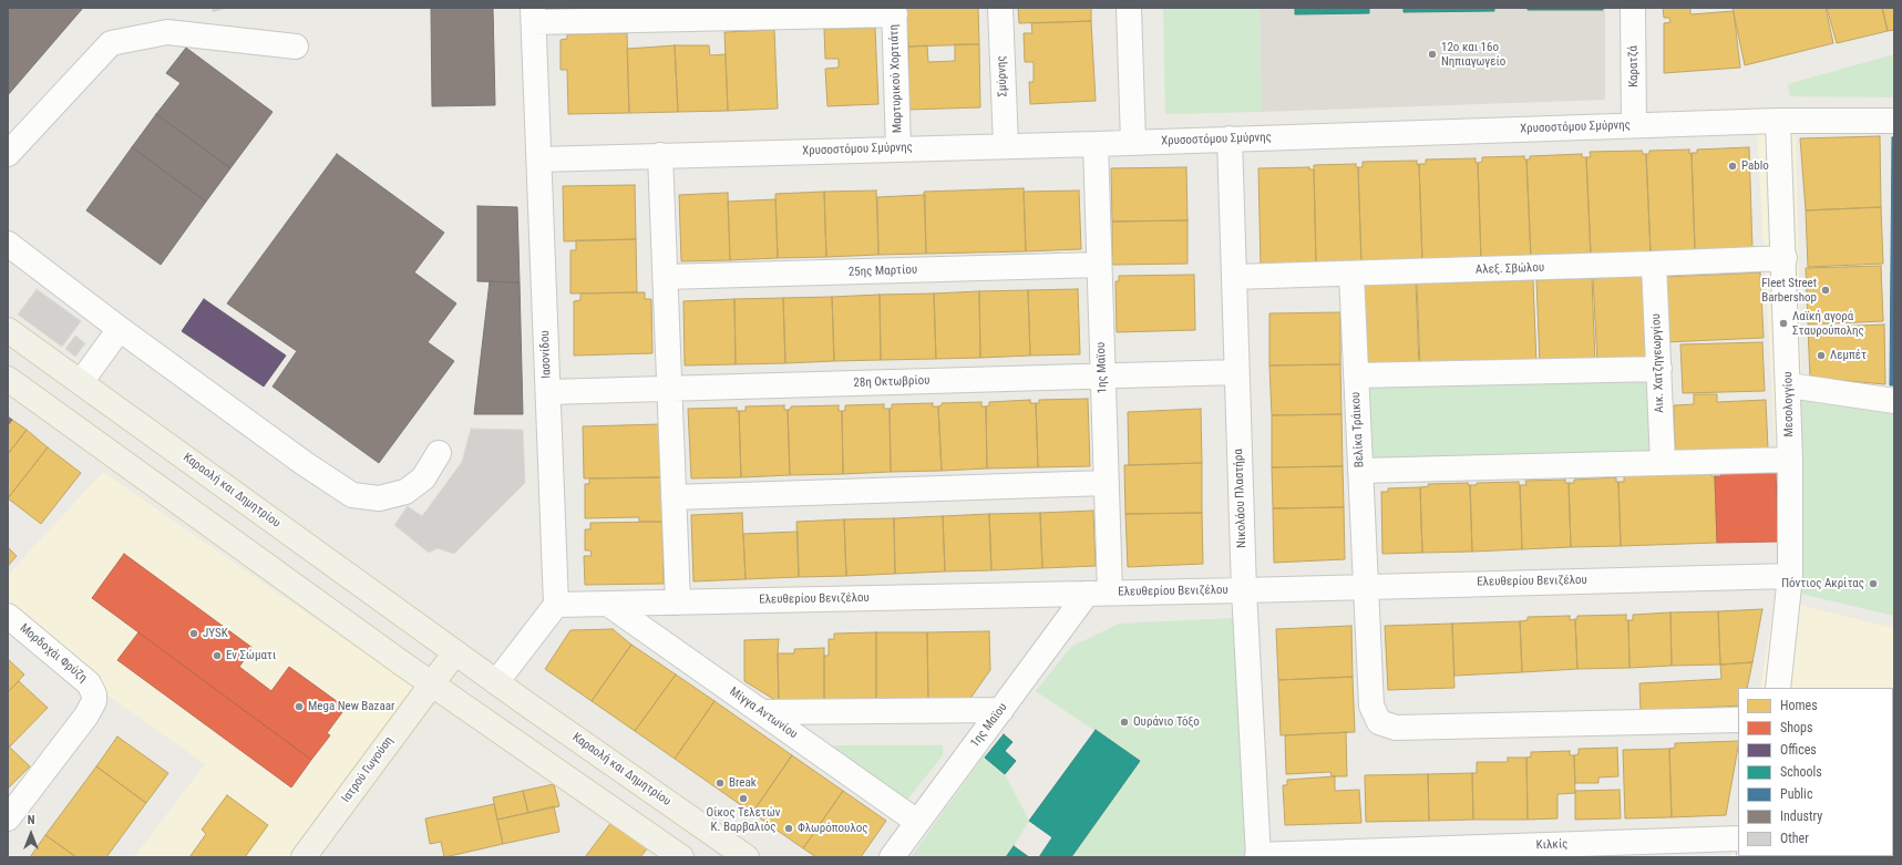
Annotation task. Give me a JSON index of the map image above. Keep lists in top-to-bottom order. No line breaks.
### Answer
{"streets":{"main road":["Καραολή και Δημητρίου","Ιατρού Γωγούση"],"street":["Καρατζά","Σμύρνης","Μαρτυρικού Χορτιάτη","Χρυσοστόμου Σμύρνης","Αλεξ. Σβώλου","25ης Μαρτίου","Ιασονίδου","Αικ. Χατζηγεωργίου","1ης Μαϊου","28η Οκτωβρίου","Μεσολογγίου","Βελίκα Τράικου","Νικολάου Πλαστήρα","Ελευθερίου Βενιζέλου","Μορδοχάι Φρύζη","Μίγγα Αντωνίου","Κιλκίς"]},"crossings":[["Καρατζά","Χρυσοστόμου Σμύρνης"],["Σμύρνης","Χρυσοστόμου Σμύρνης"],["Μαρτυρικού Χορτιάτη","Χρυσοστόμου Σμύρνης"],["Χρυσοστόμου Σμύρνης","Ιασονίδου"],["Χρυσοστόμου Σμύρνης","1ης Μαϊου"],["Χρυσοστόμου Σμύρνης","Μεσολογγίου"],["Χρυσοστόμου Σμύρνης","Νικολάου Πλαστήρα"],["Αλεξ. Σβώλου","Αικ. Χατζηγεωργίου"],["Αλεξ. Σβώλου","Μεσολογγίου"],["Αλεξ. Σβώλου","Βελίκα Τράικου"],["Αλεξ. Σβώλου","Νικολάου Πλαστήρα"],["25ης Μαρτίου","1ης Μαϊου"],["Ιασονίδου","28η Οκτωβρίου"],["Ιασονίδου","Ελευθερίου Βενιζέλου"],["1ης Μαϊου","28η Οκτωβρίου"],["1ης Μαϊου","Ελευθερίου Βενιζέλου"],["1ης Μαϊου","Μίγγα Αντωνίου"],["28η Οκτωβρίου","Νικολάου Πλαστήρα"],["Μεσολογγίου","Ελευθερίου Βενιζέλου"],["Βελίκα Τράικου","Ελευθερίου Βενιζέλου"],["Καραολή και Δημητρίου","Ιατρού Γωγούση"],["Νικολάου Πλαστήρα","Ελευθερίου Βενιζέλου"],["Νικολάου Πλαστήρα","Κιλκίς"],["Ελευθερίου Βενιζέλου","Μίγγα Αντωνίου"]],"places":["12ο και 16ο Νηπιαγωγείο","Pablo","Fleet Street Barbershop","Λαϊκή αγορά Σταυρούπολης","Λεμπέτ","Πόντιος Ακρίτας","JYSK","Εν Σώματι","Mega New Bazaar","Ουράνιο Τόξο","Break","Οίκος Τελετών Κ. Βαρβαλιός","Φλωρόπουλος"],"legend":["Homes","Shops","Offices","Schools","Public","Industry","Other"],"north":"top"}
